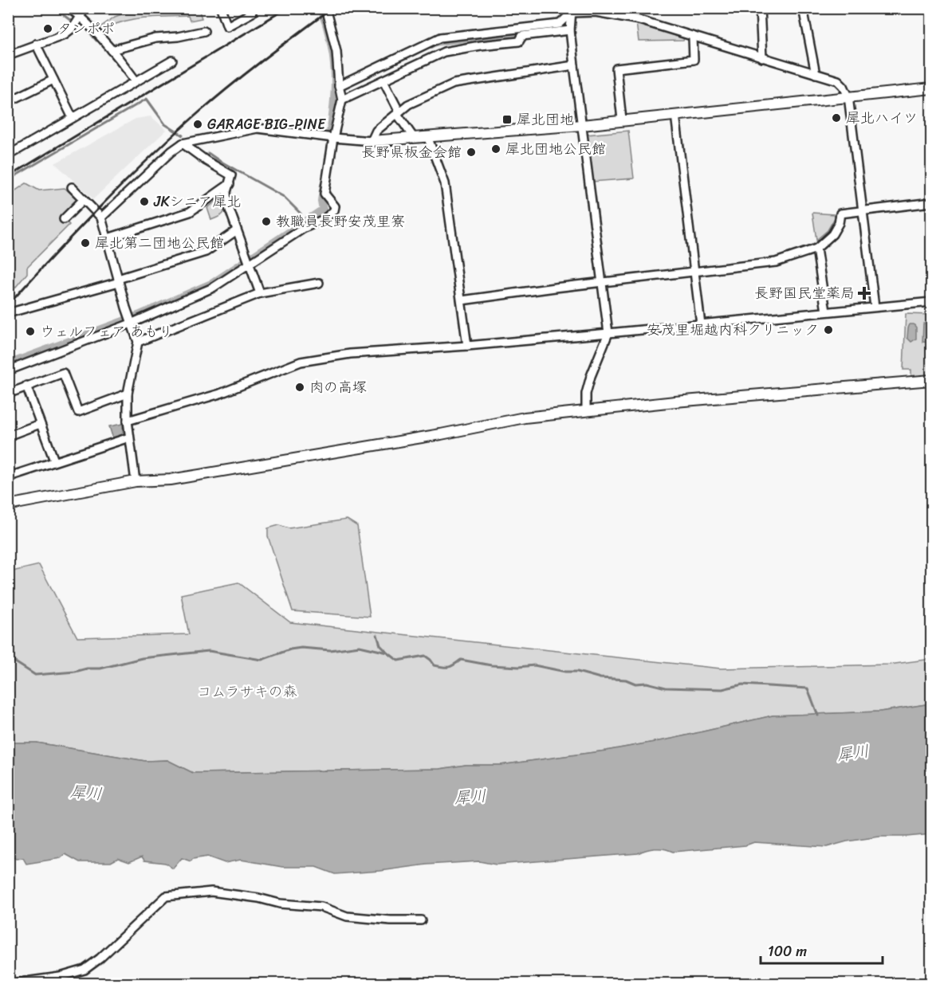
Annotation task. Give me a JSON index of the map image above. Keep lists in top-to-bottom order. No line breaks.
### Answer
{"water":["犀川"],"parks":["コムラサキの森"],"places":{"other":["タンポポ","犀北ハイツ","GARAGE BIG-PINE","犀北団地公民館","長野県板金会館","JKシニア犀北","教職員長野安茂里寮","犀北第二団地公民館","安茂里堀越内科クリニック","ウェルフェア あもり","肉の高塚"],"transit":["犀北団地"],"health":["長野国民堂薬局"]},"scale_bar":"100 m"}
